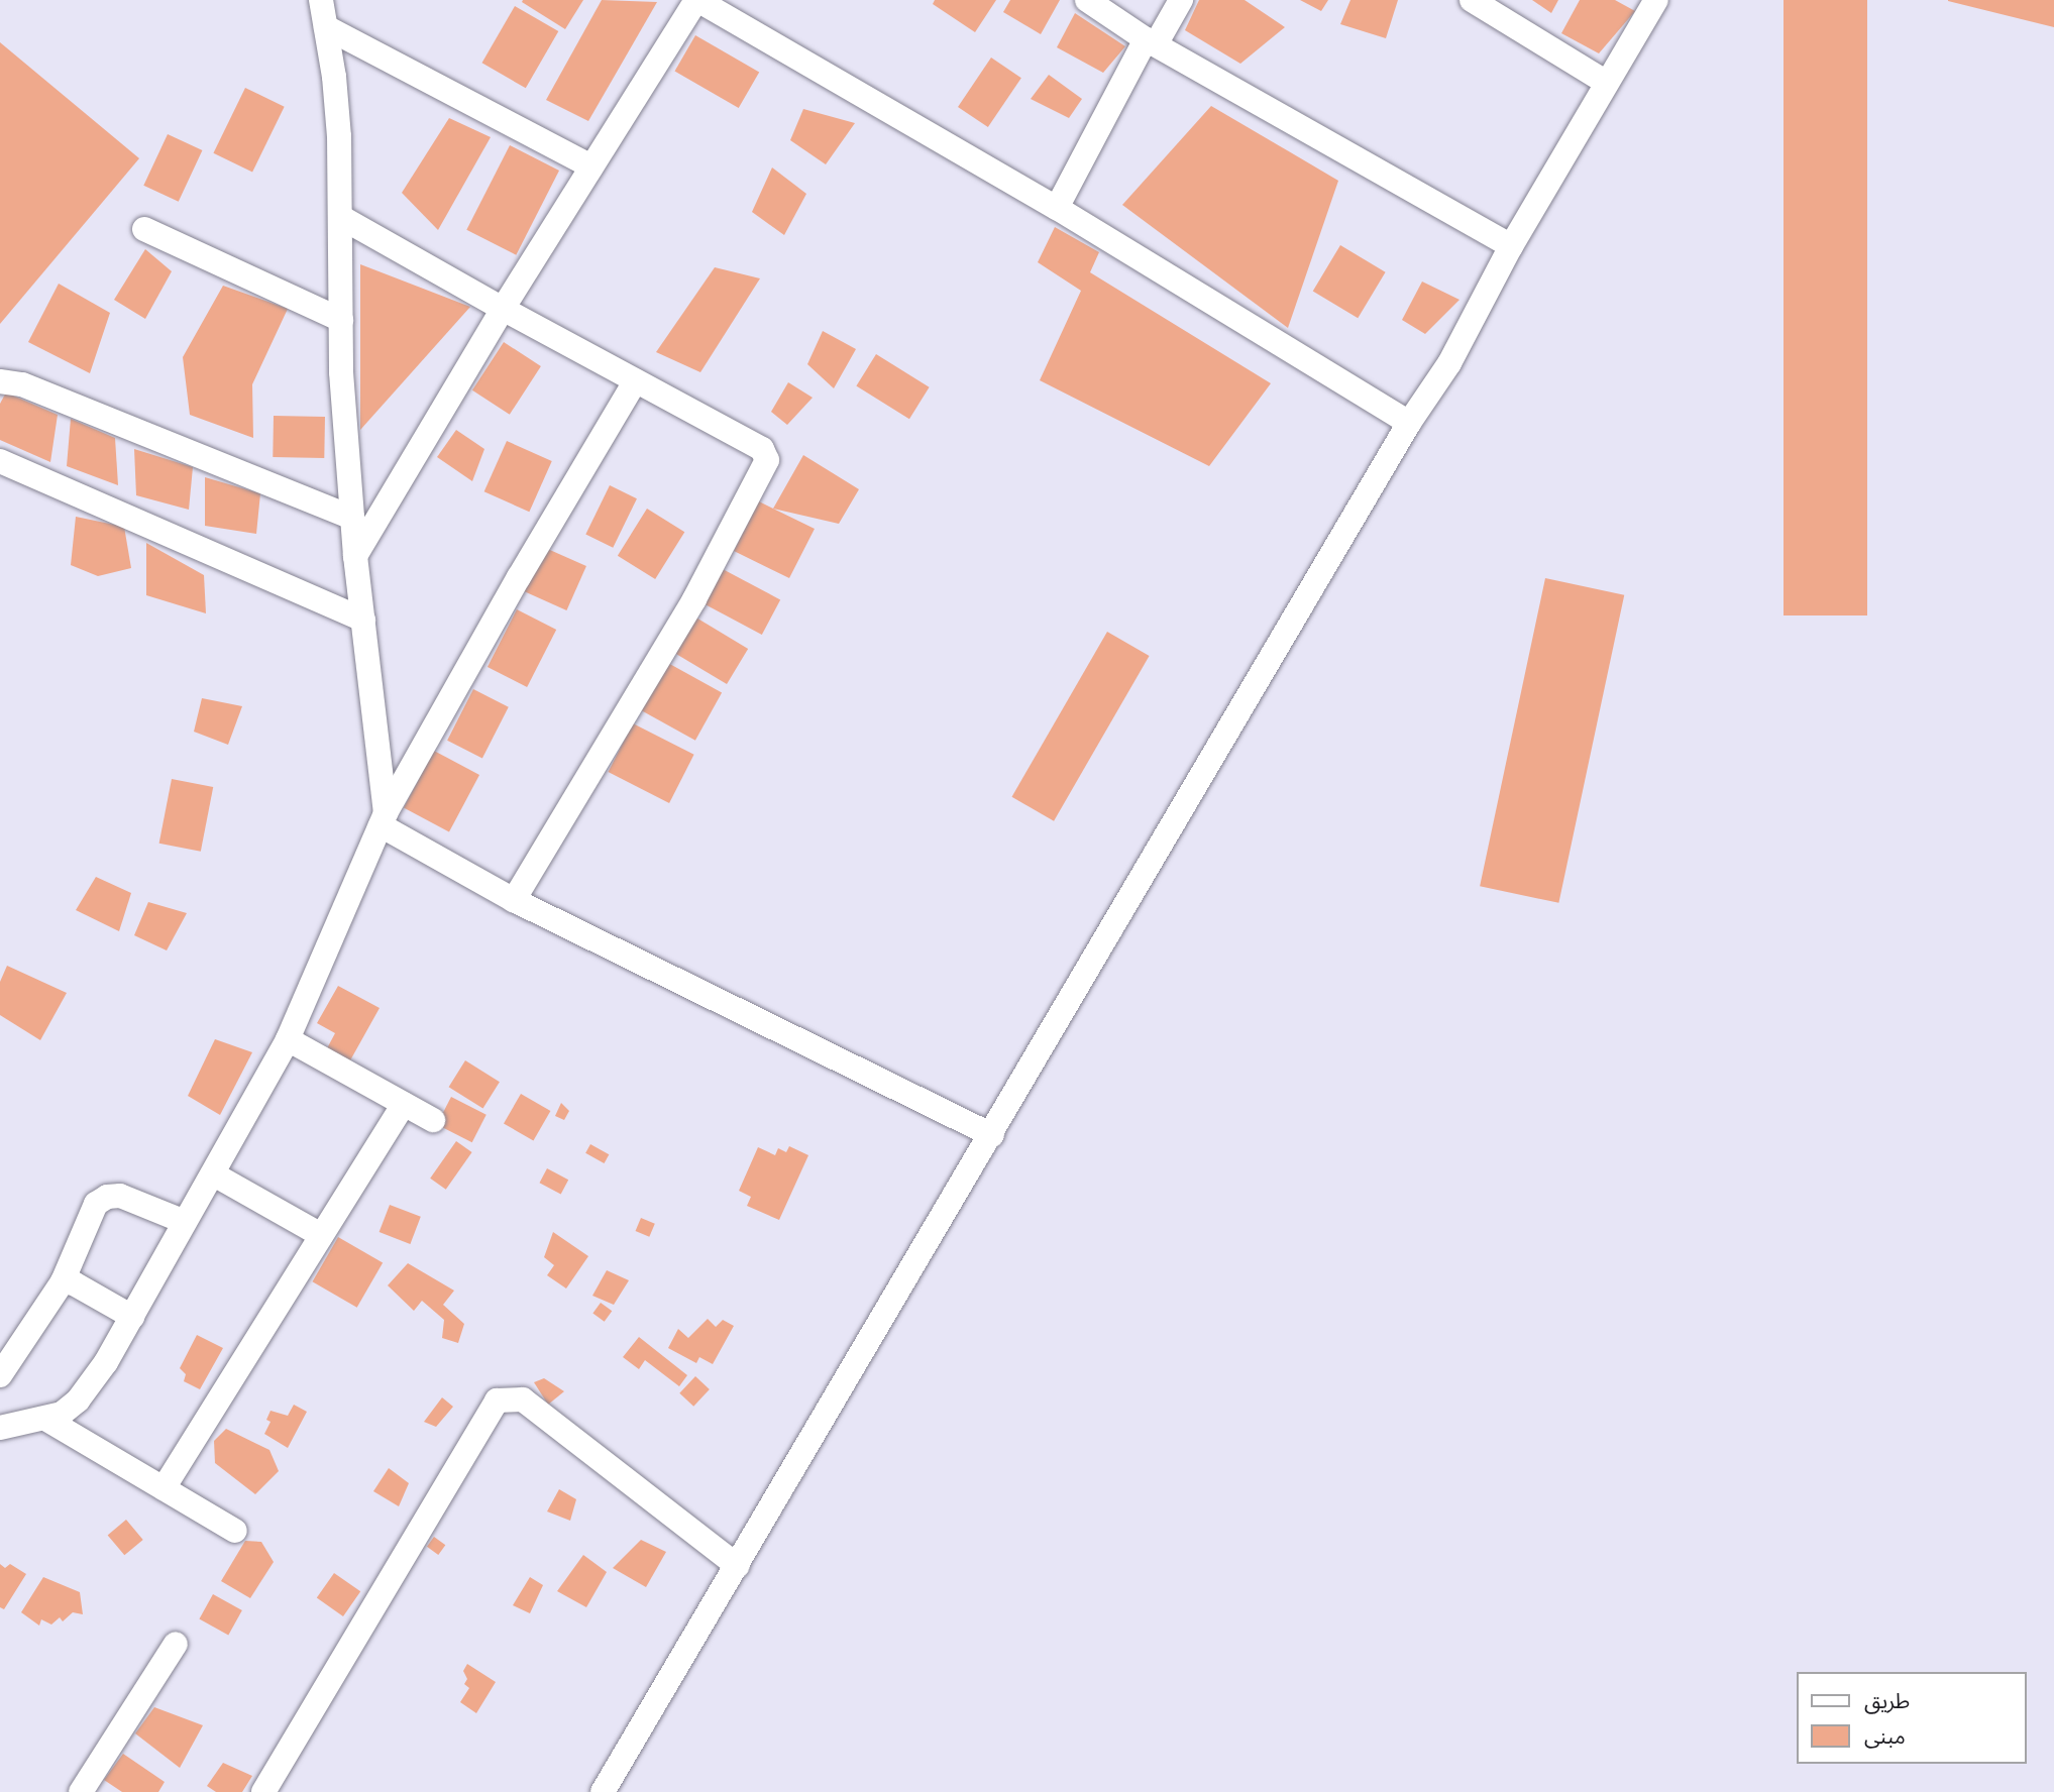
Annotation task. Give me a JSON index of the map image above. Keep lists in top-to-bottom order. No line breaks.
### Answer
{"legend":["طريق","مبنى"]}
